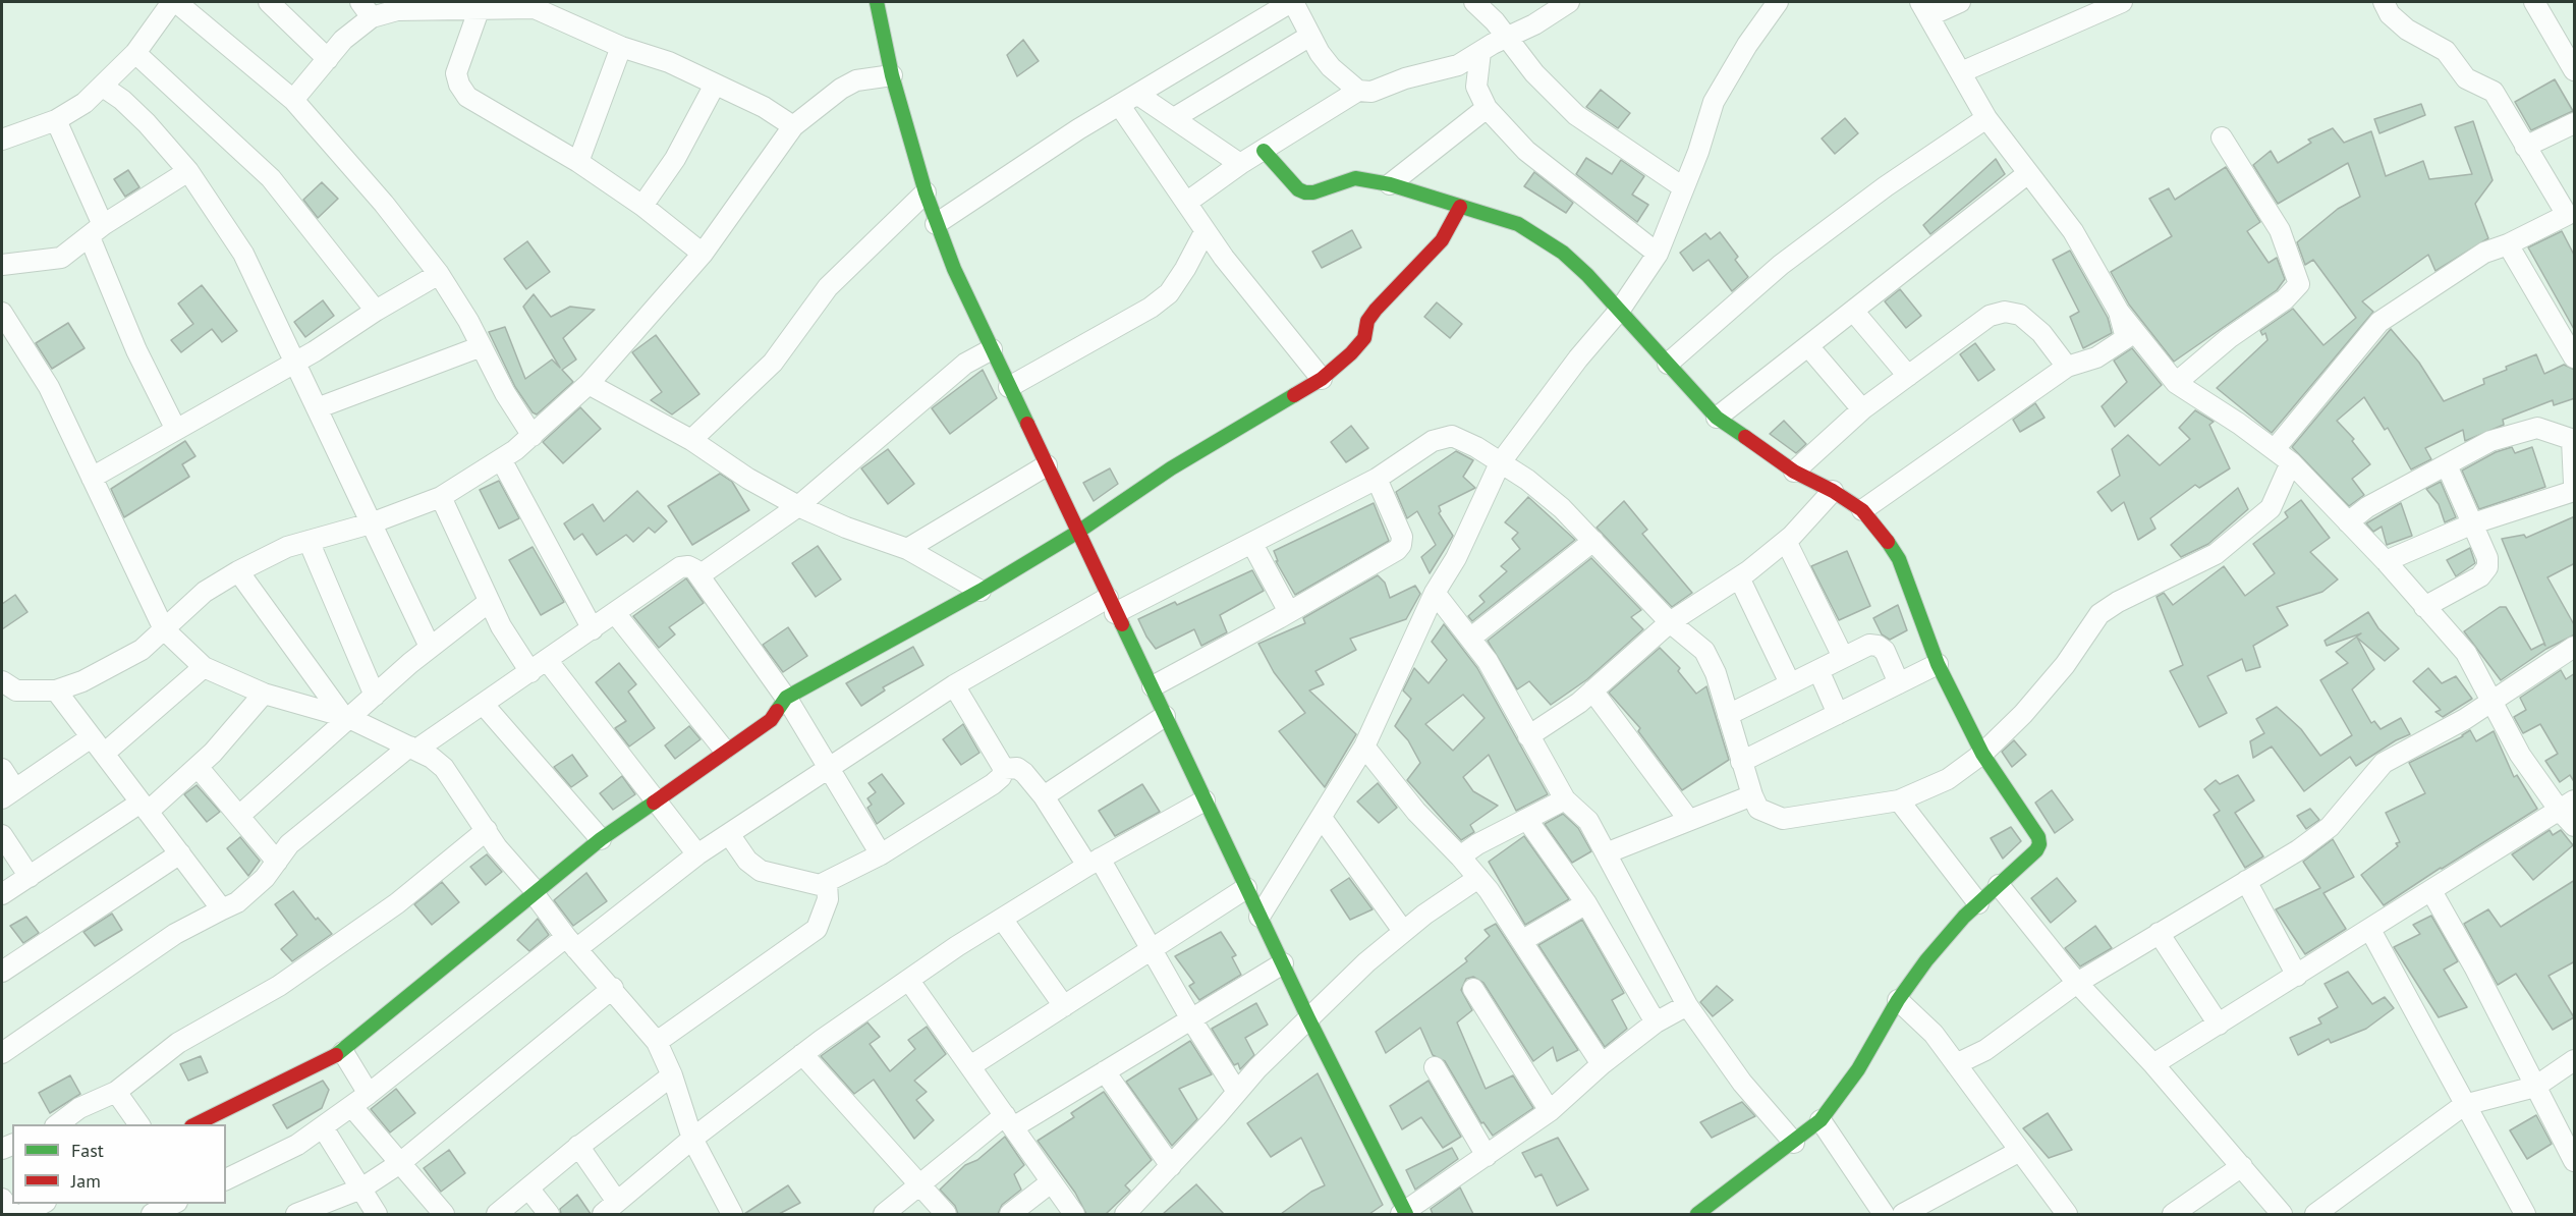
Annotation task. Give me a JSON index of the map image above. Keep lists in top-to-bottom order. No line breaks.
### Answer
{"legend":["Fast","Jam"]}
